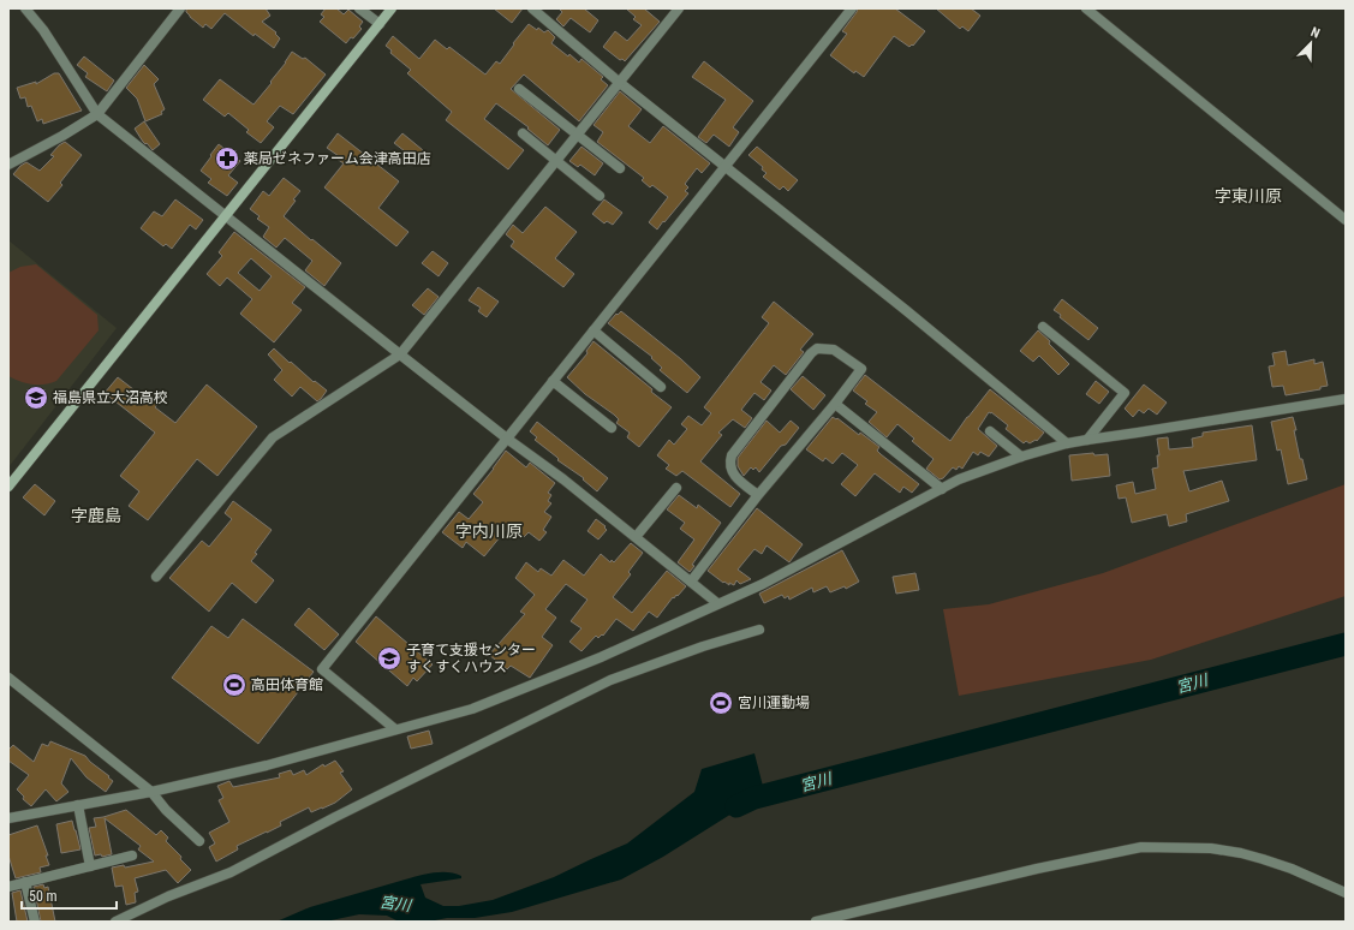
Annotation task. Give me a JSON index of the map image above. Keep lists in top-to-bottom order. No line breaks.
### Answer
{"districts":["字東川原","字鹿島","字内川原"],"water":["宮川"],"places":{"pharmacy":["薬局ゼネファーム会津高田店"],"school or university":["福島県立大沼高校","子育て支援センター すくすくハウス"],"sports":["高田体育館","宮川運動場"]},"scale_bar":"50 m","north":"top right"}
